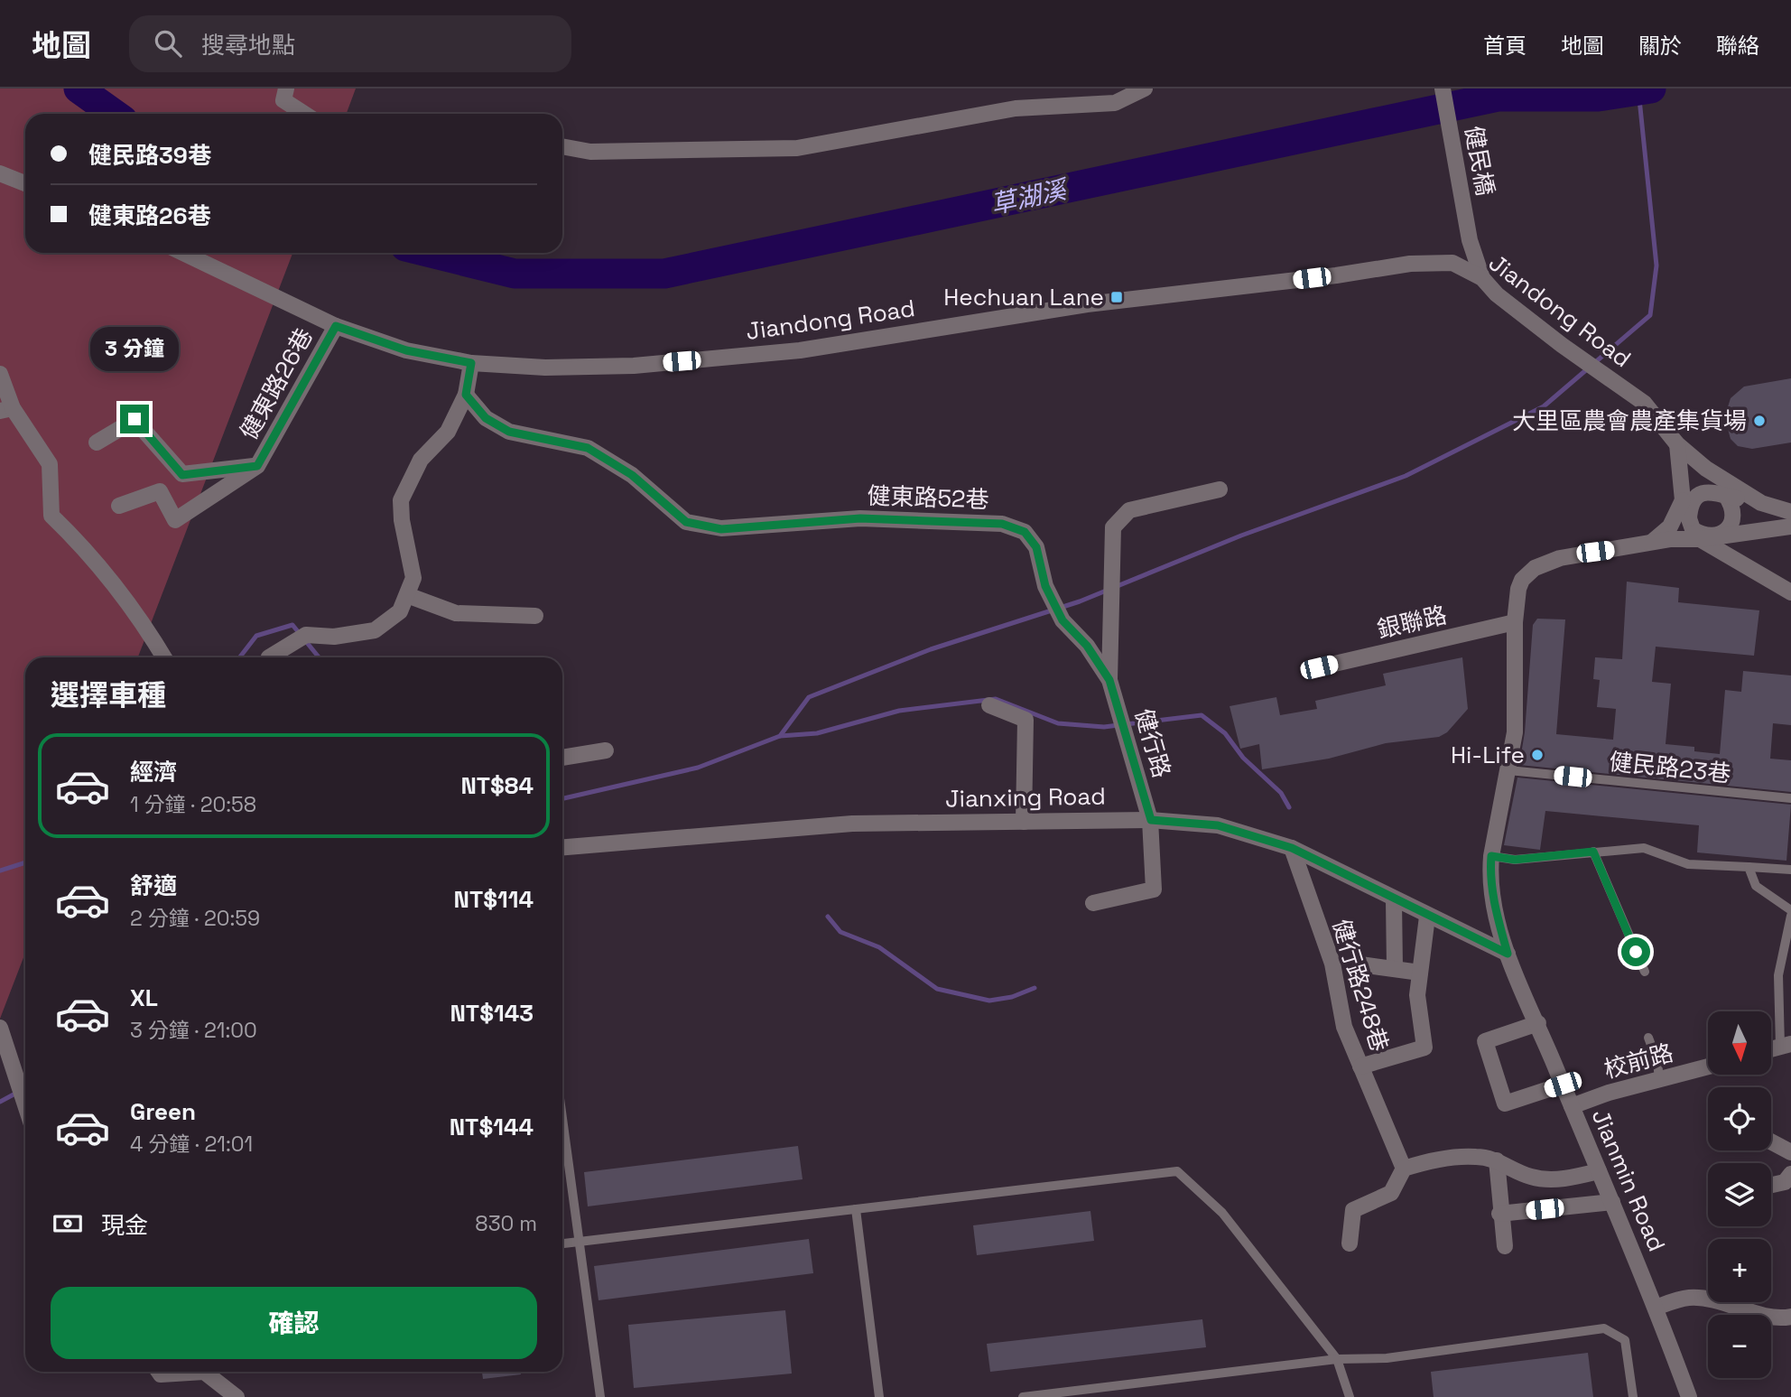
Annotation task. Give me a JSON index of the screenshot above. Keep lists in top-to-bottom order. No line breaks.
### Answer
{"streets":{"street":["健民橋","Jiandong Road","健東路26巷","健東路52巷","銀聯路","健行路","Jianxing Road","健行路248巷","校前路","Jianmin Road"],"lane":["健民路23巷"]},"crossings":[["健民橋","Jiandong Road"],["Jiandong Road","健東路26巷"],["健東路52巷","健行路"],["銀聯路","Jianmin Road"],["健行路","Jianxing Road"],["健民路23巷","Jianmin Road"],["Jianxing Road","健行路248巷"],["Jianxing Road","Jianmin Road"],["校前路","Jianmin Road"]],"water":["草湖溪"],"places":{"transit":["Hechuan Lane"],"other":["大里區農會農產集貨場","Hi-Life"]},"north":"bottom","page":{"header":"地圖","search":"搜尋地點","nav":["首頁","地圖","關於","聯絡"],"banner":["健民路39巷","健東路26巷"],"bubble":"3 分鐘","heading":"選擇車種","list":[{"name":"經濟","note":"1 分鐘 · 20:58","value":"NT$84"},{"name":"舒適","note":"2 分鐘 · 20:59","value":"NT$114"},{"name":"XL","note":"3 分鐘 · 21:00","value":"NT$143"},{"name":"Green","note":"4 分鐘 · 21:01","value":"NT$144"}],"map_buttons":["+","−"],"pay":["現金","830 m"],"buttons":"確認"}}
